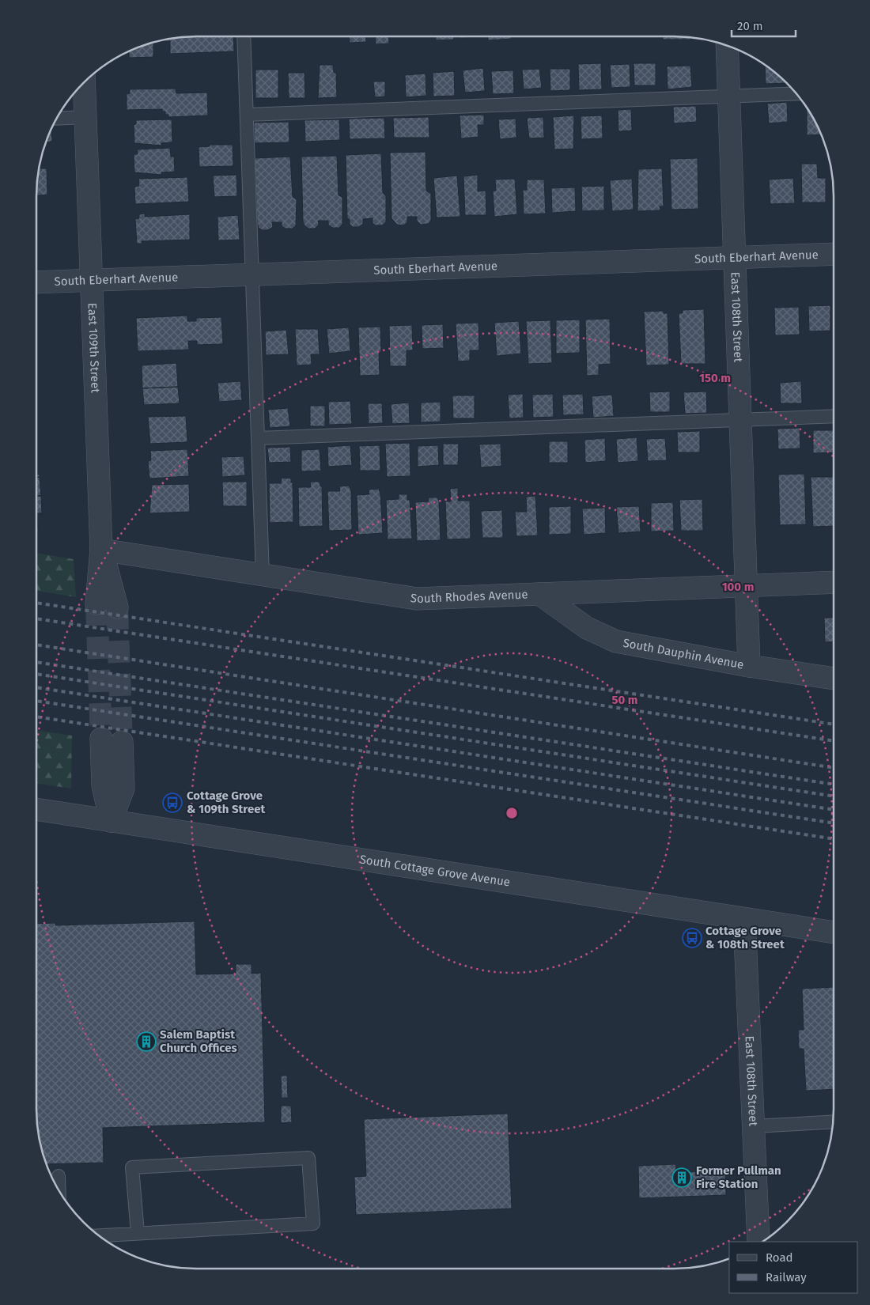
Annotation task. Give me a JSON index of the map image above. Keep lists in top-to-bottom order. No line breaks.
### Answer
{"streets":{"street":["South Eberhart Avenue","East 108th Street","East 109th Street","South Rhodes Avenue","South Dauphin Avenue","South Cottage Grove Avenue"]},"crossings":[["South Eberhart Avenue","East 108th Street"],["South Eberhart Avenue","East 109th Street"],["East 108th Street","South Rhodes Avenue"],["East 108th Street","South Dauphin Avenue"],["East 108th Street","South Cottage Grove Avenue"],["East 109th Street","South Rhodes Avenue"],["South Rhodes Avenue","South Dauphin Avenue"]],"places":{"bus stop":["Cottage Grove & 109th Street","Cottage Grove & 108th Street"],"building":["Salem Baptist Church Offices","Former Pullman Fire Station"]},"legend":["Road","Railway"],"scale_bar":"20 m","rings":["150 m","100 m","50 m"]}
